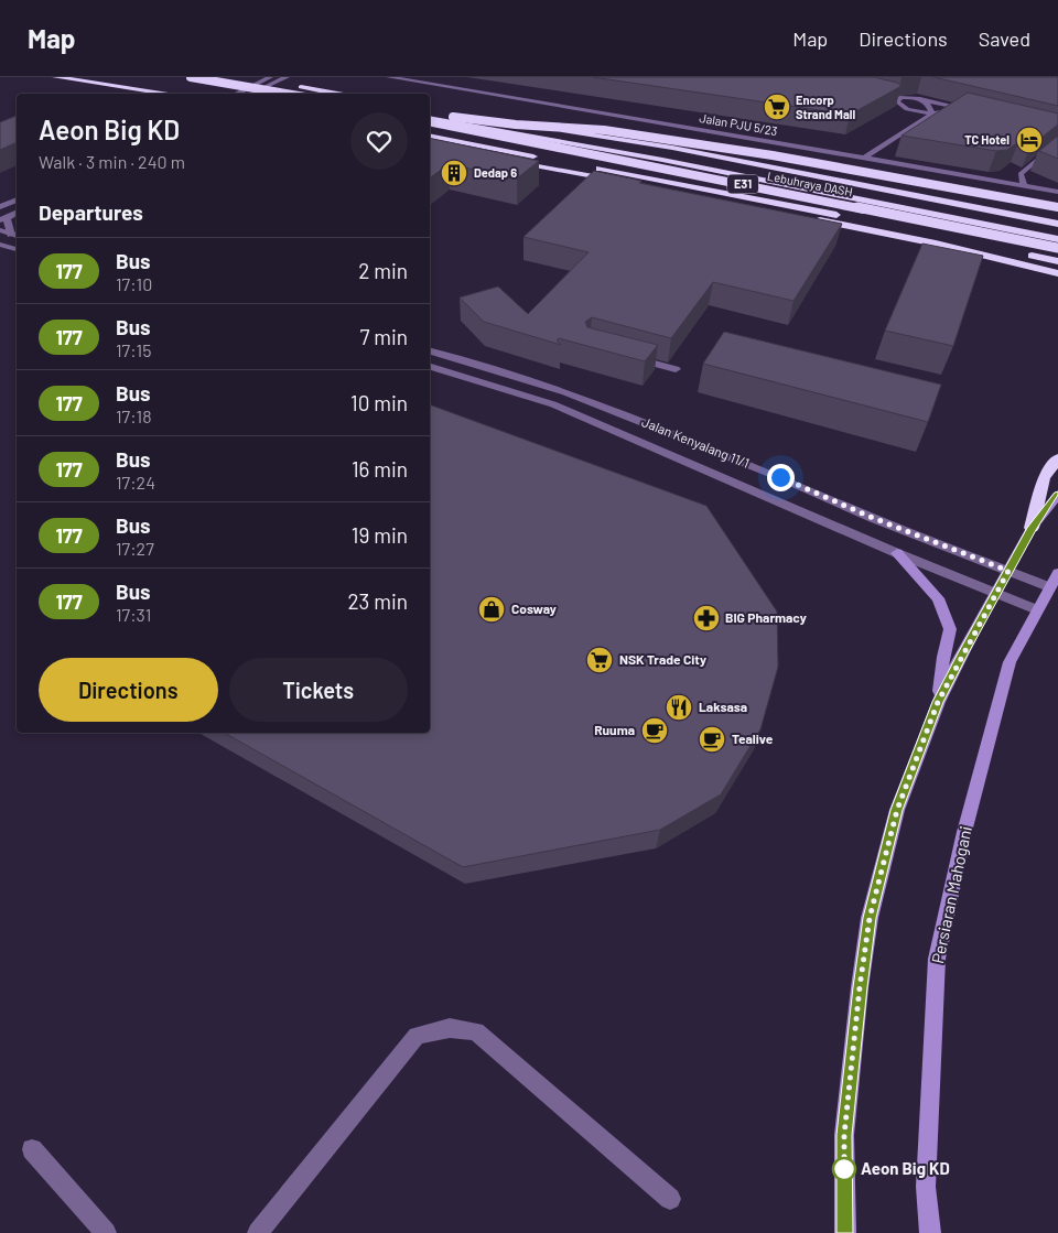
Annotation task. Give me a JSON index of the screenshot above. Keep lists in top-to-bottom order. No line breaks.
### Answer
{"streets":{"highway":["E31","Lebuhraya DASH"],"main road":["Persiaran Mahogani"],"street":["Jalan PJU 5/23","Jalan Kenyalang 11/1"]},"crossings":[["Jalan Kenyalang 11/1","Persiaran Mahogani"]],"places":{"supermarket":["Encorp Strand Mall","NSK Trade City"],"hotel":["TC Hotel"],"building":["Dedap 6"],"shop":["Cosway"],"pharmacy":["BIG Pharmacy"],"restaurant":["Laksasa"],"cafe":["Ruuma","Tealive"],"other":["Aeon Big KD"]},"lines":["bus line 177"],"page":{"header":"Map","nav":["Map","Directions","Saved"],"heading":[["Aeon Big KD","Walk · 3 min · 240 m"],"Departures"],"list":[{"mark":"177","name":"Bus","note":"17:10","value":"2 min"},{"mark":"177","name":"Bus","note":"17:15","value":"7 min"},{"mark":"177","name":"Bus","note":"17:18","value":"10 min"},{"mark":"177","name":"Bus","note":"17:24","value":"16 min"},{"mark":"177","name":"Bus","note":"17:27","value":"19 min"},{"mark":"177","name":"Bus","note":"17:31","value":"23 min"}],"buttons":["Directions","Tickets"]}}
